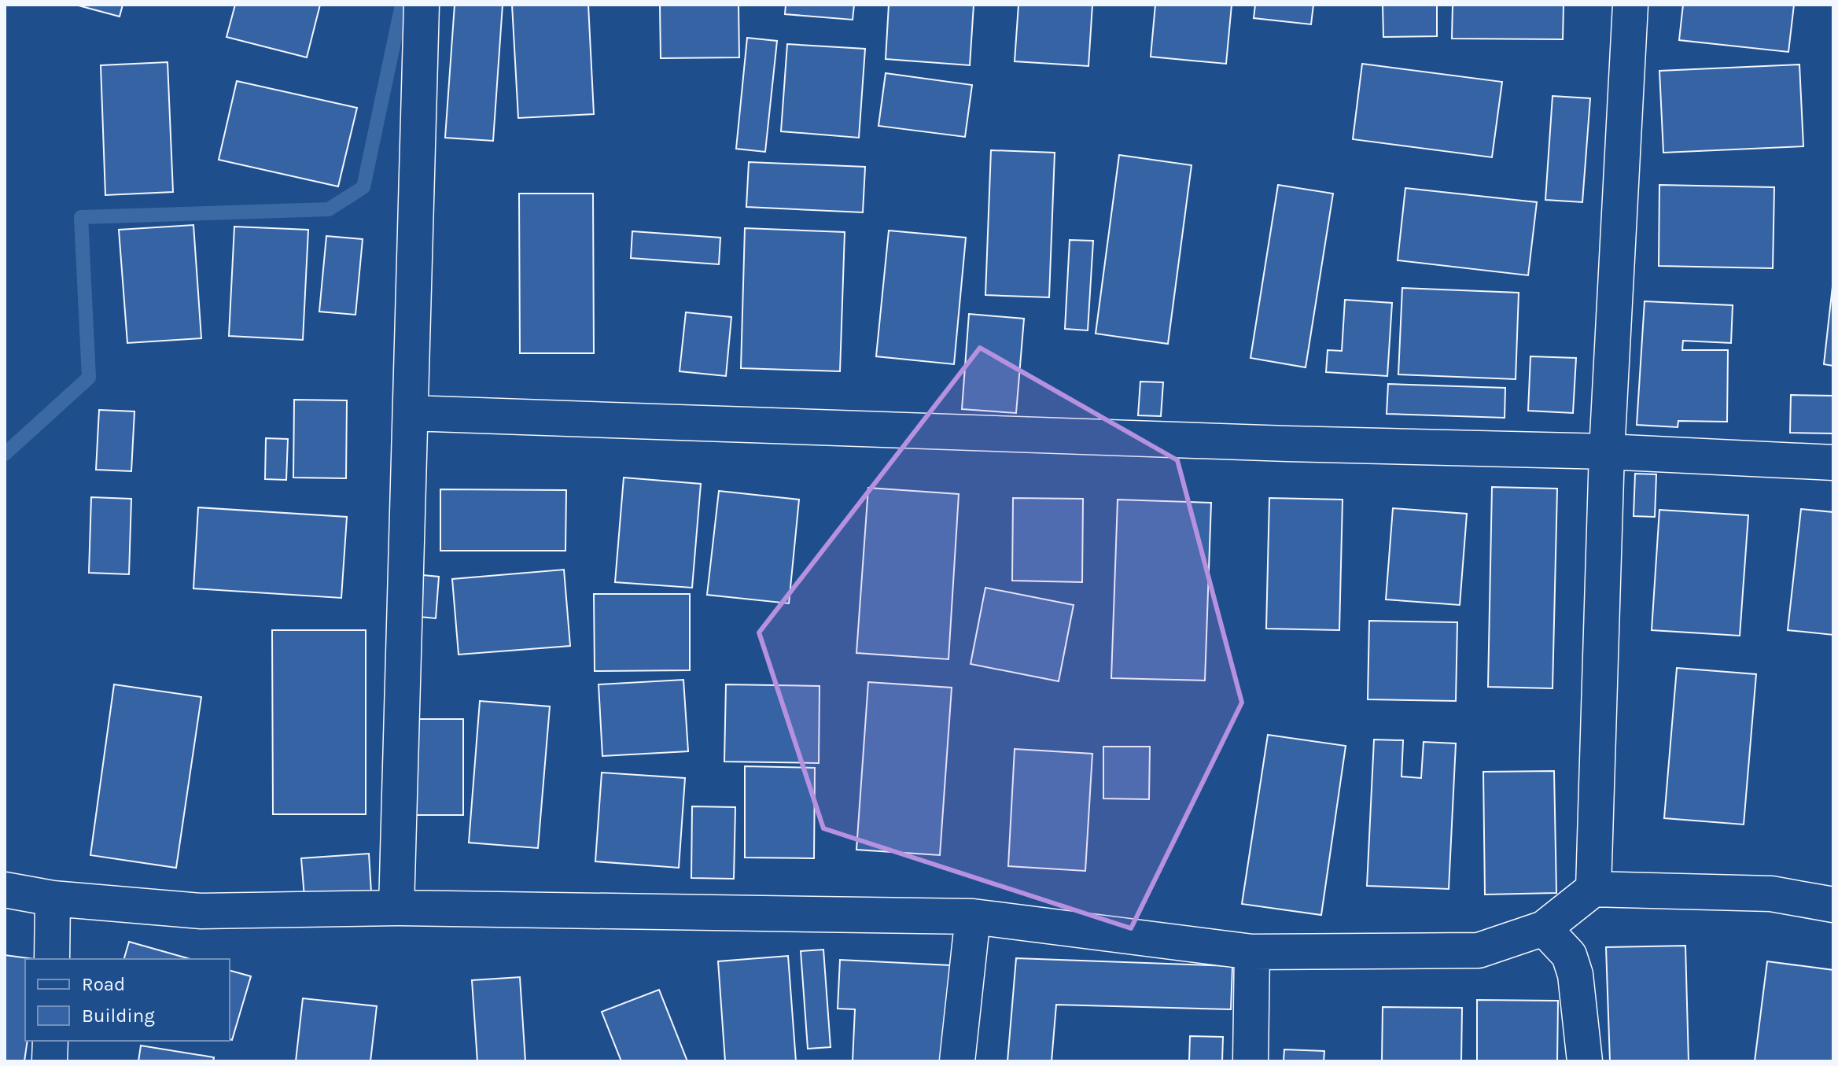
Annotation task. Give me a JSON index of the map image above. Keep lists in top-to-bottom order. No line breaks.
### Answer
{"legend":["Road","Building"]}
